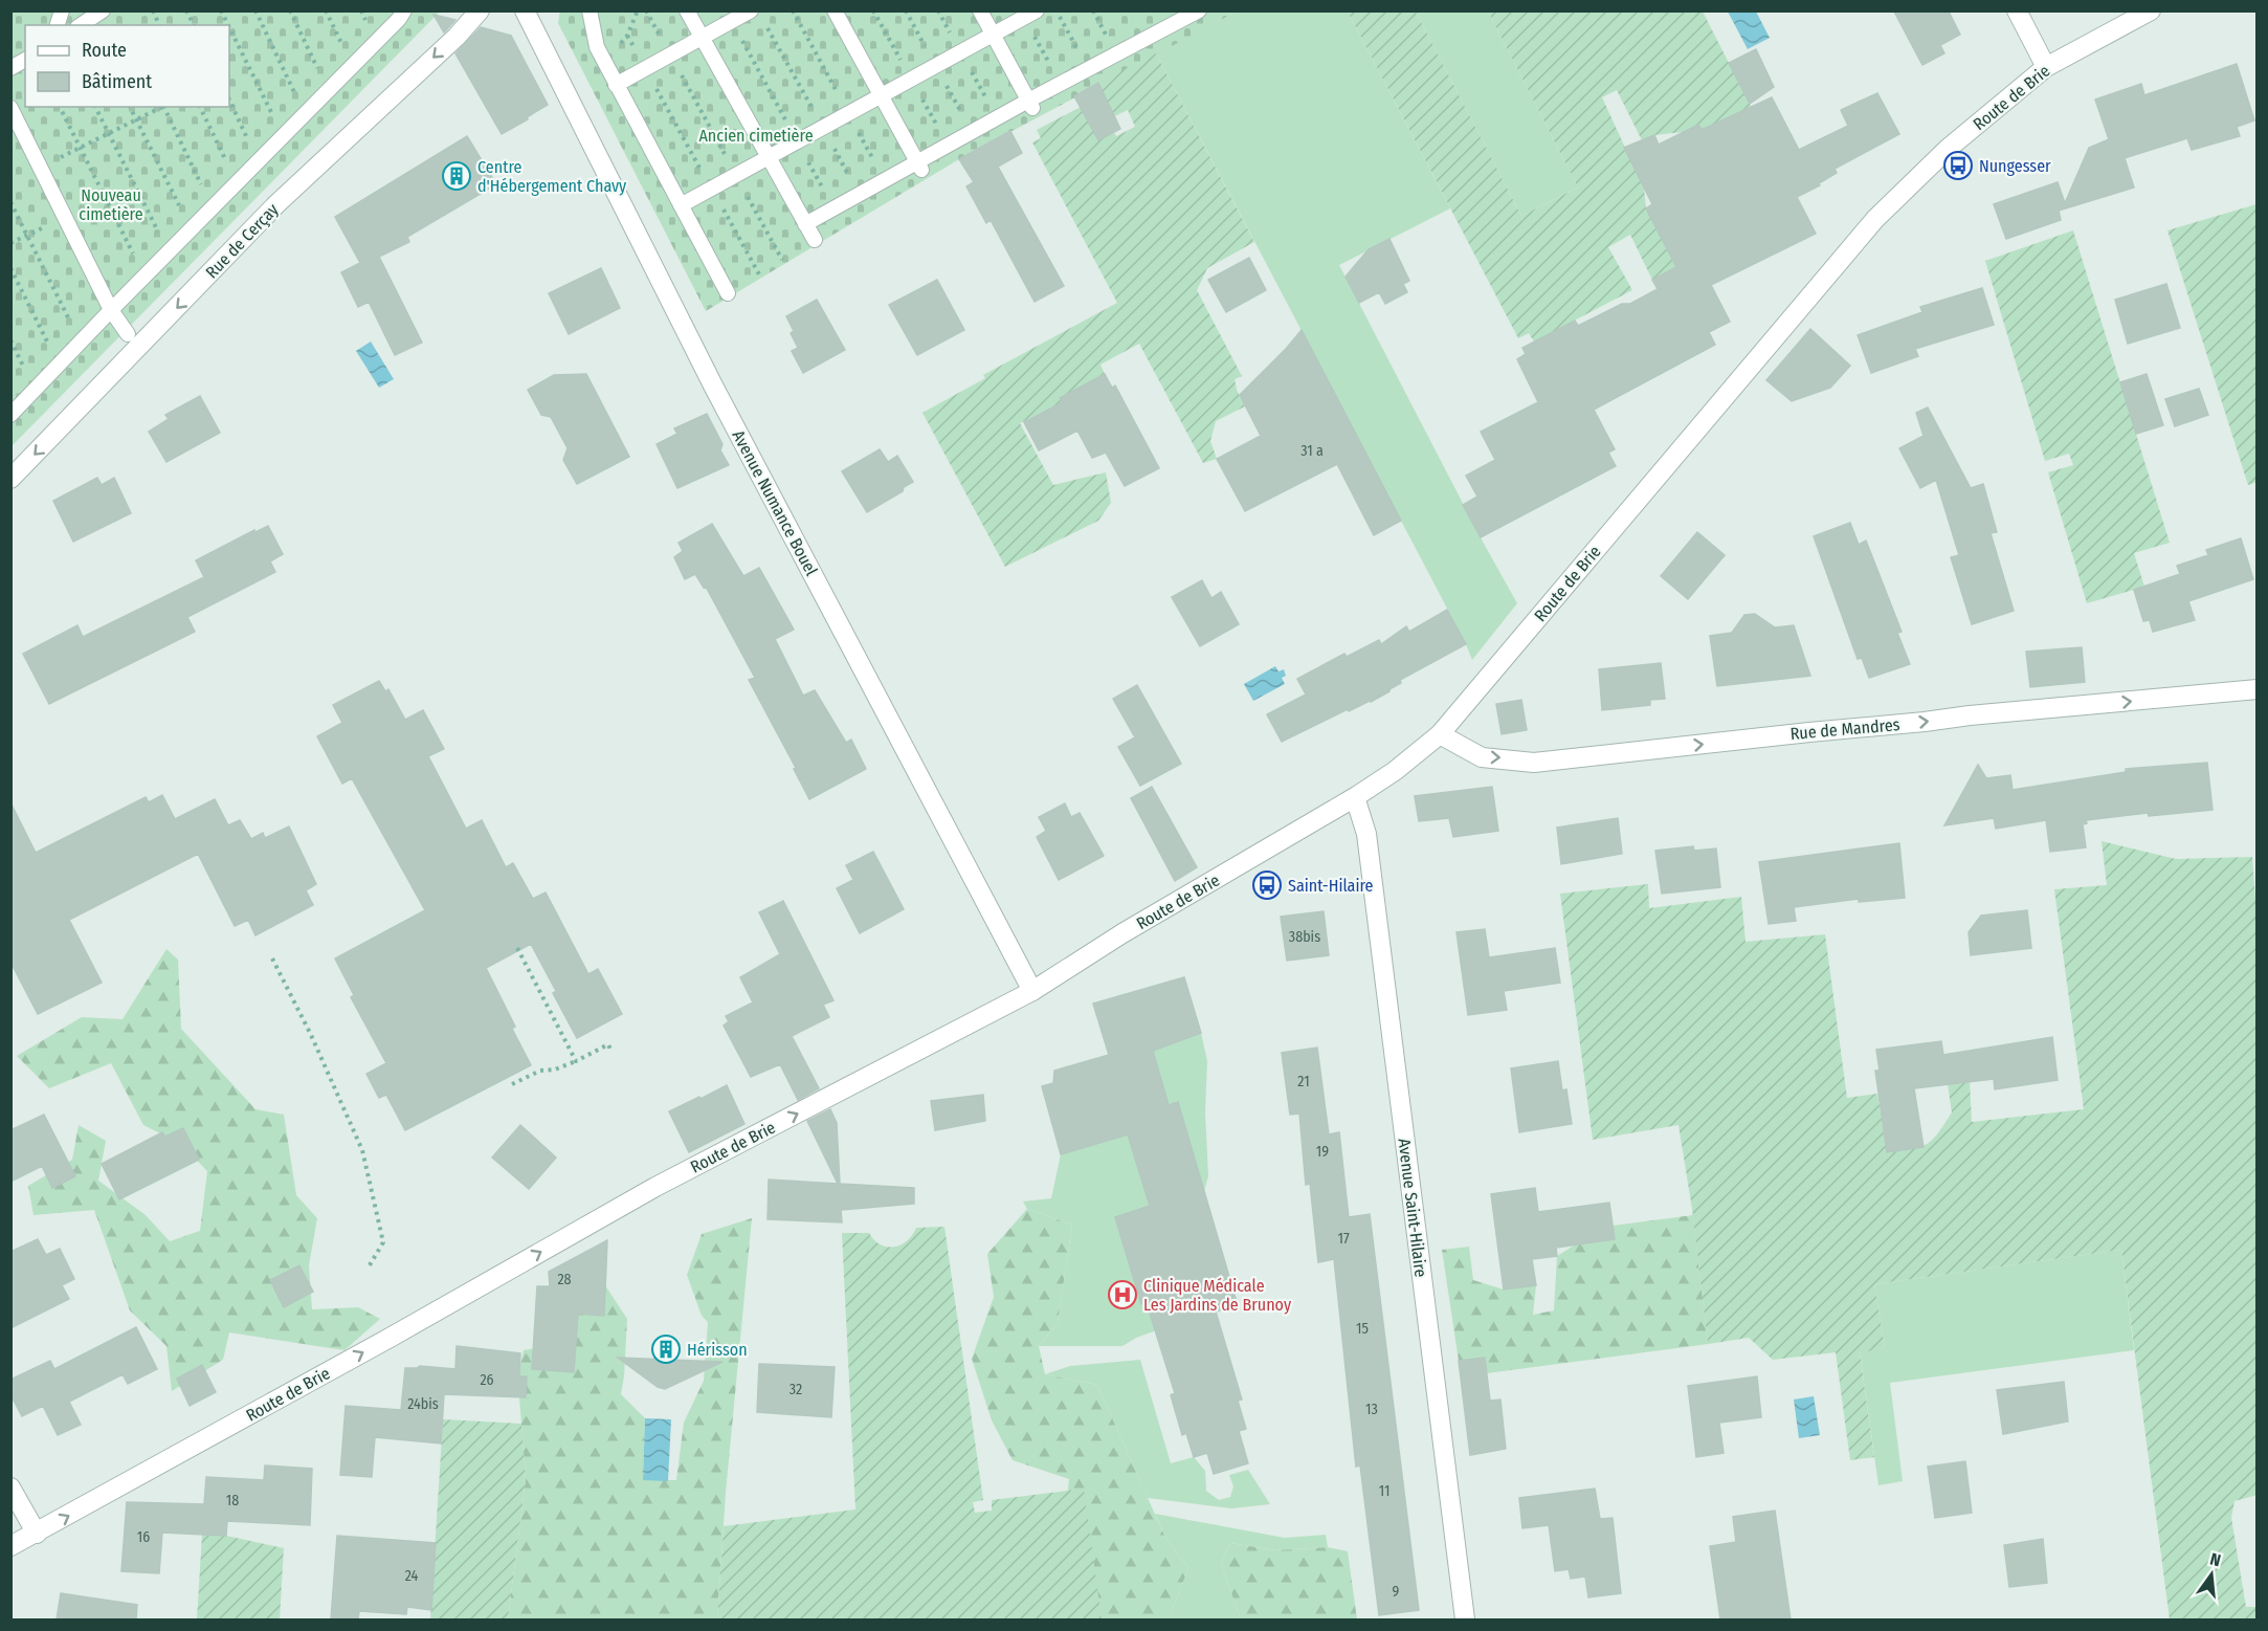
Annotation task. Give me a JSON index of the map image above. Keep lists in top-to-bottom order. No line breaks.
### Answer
{"streets":{"street":["Route de Brie","Rue de Cerçay","Avenue Numance Bouel","Rue de Mandres","Avenue Saint-Hilaire"]},"crossings":[["Route de Brie","Avenue Numance Bouel"],["Route de Brie","Rue de Mandres"],["Route de Brie","Avenue Saint-Hilaire"]],"one_way":["Route de Brie","Rue de Cerçay","Rue de Mandres"],"parks":["Ancien cimetière","Nouveau cimetière"],"places":{"bus stop":["Nungesser","Saint-Hilaire"],"building":["Centre d'Hébergement Chavy","Hérisson"],"hospital":["Clinique Médicale Les Jardins de Brunoy"]},"house_numbers":["31 a","38bis","21","19","17","28","15","26","32","24bis","13","11","18","16","24","9"],"legend":["Route","Bâtiment"],"north":"top"}
